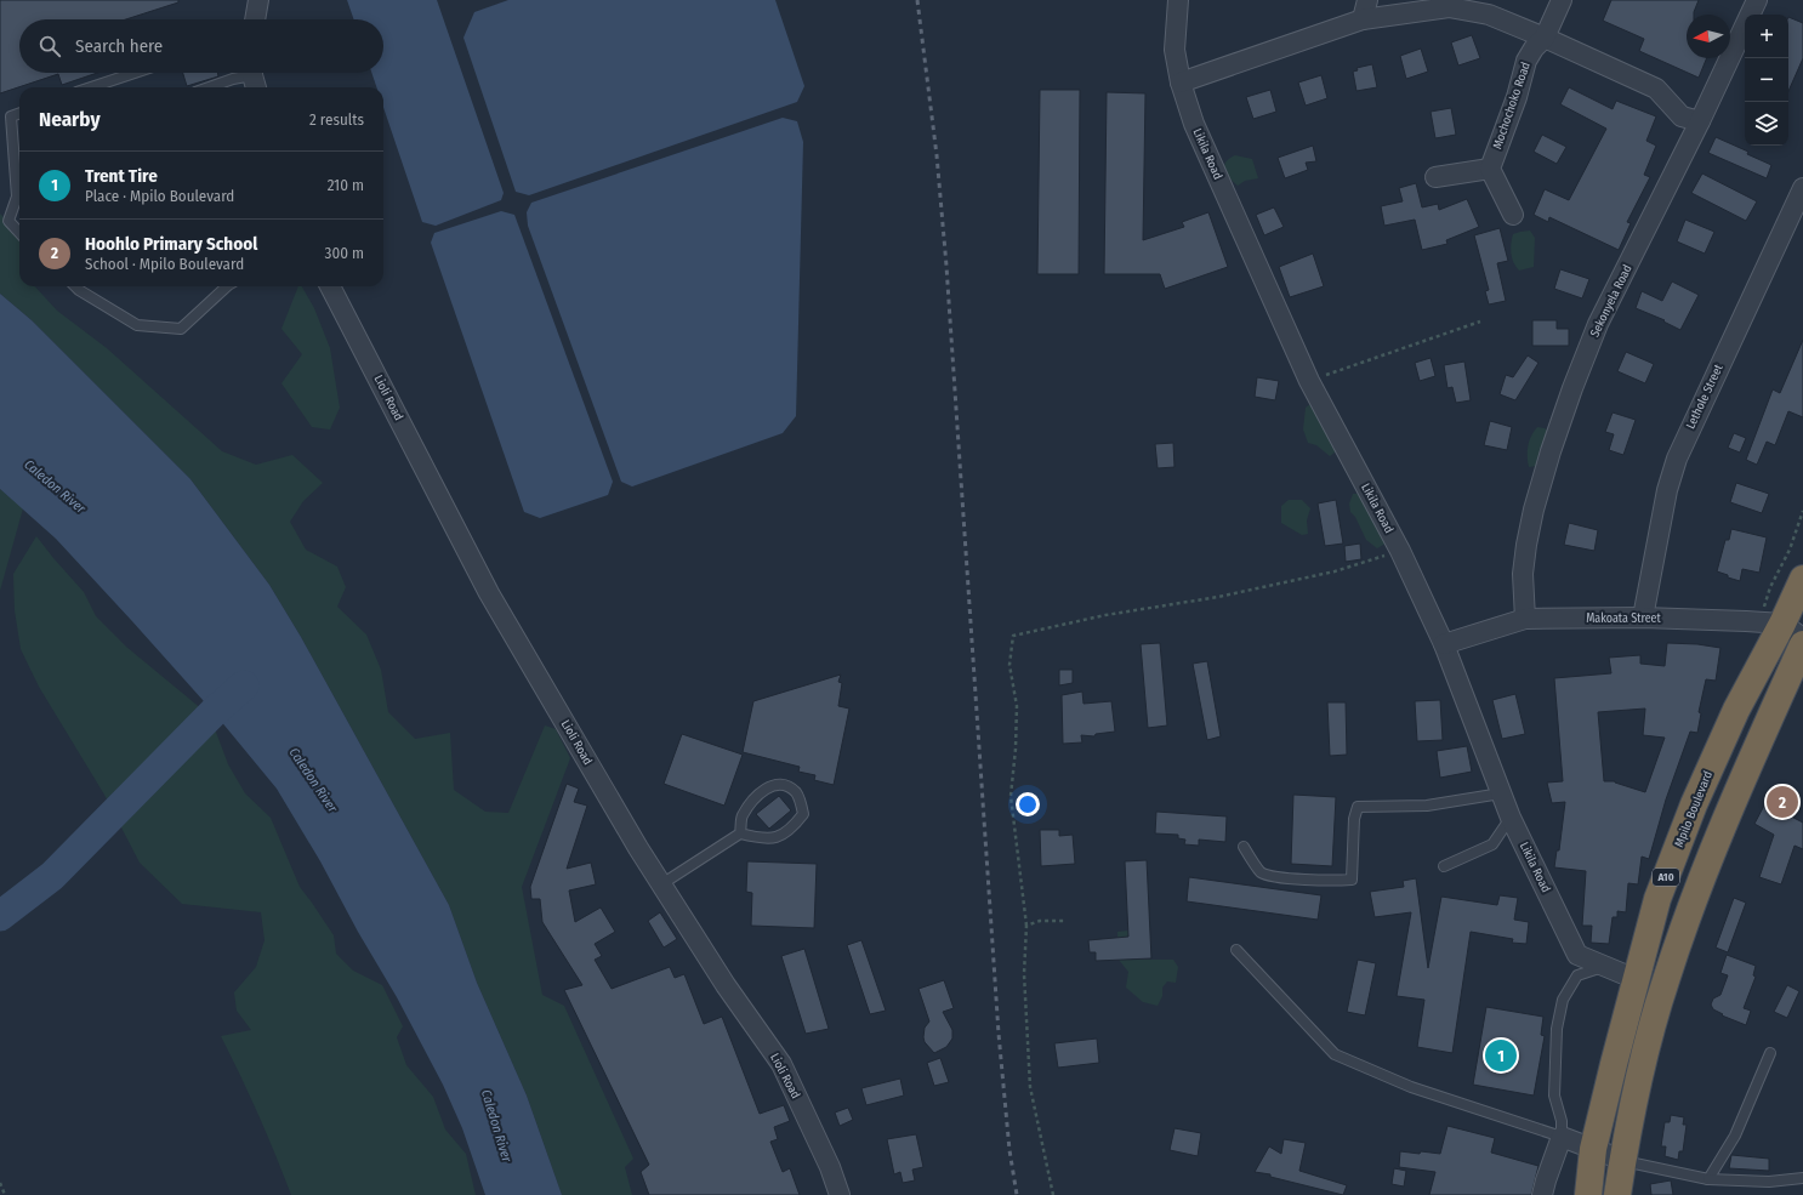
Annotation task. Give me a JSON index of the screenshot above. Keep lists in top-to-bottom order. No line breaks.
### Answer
{"streets":{"highway":["Mpilo Boulevard","A10"],"street":["Mochochoko Road","Likila Road","Sekonyela Road","Lethole Street","Lioli Road","Makoata Street"]},"crossings":[["Likila Road","Makoata Street"],["Likila Road","Mpilo Boulevard"],["Sekonyela Road","Makoata Street"],["Lethole Street","Makoata Street"],["Makoata Street","Mpilo Boulevard"]],"water":["Caledon River"],"north":"left","page":{"map_buttons":["+","−"],"search":"Search here","heading":["Nearby","2 results"],"list":[{"mark":"1","name":"Trent Tire","note":"Place · Mpilo Boulevard","value":"210 m"},{"mark":"2","name":"Hoohlo Primary School","note":"School · Mpilo Boulevard","value":"300 m"}],"pins":["2","1"]}}
